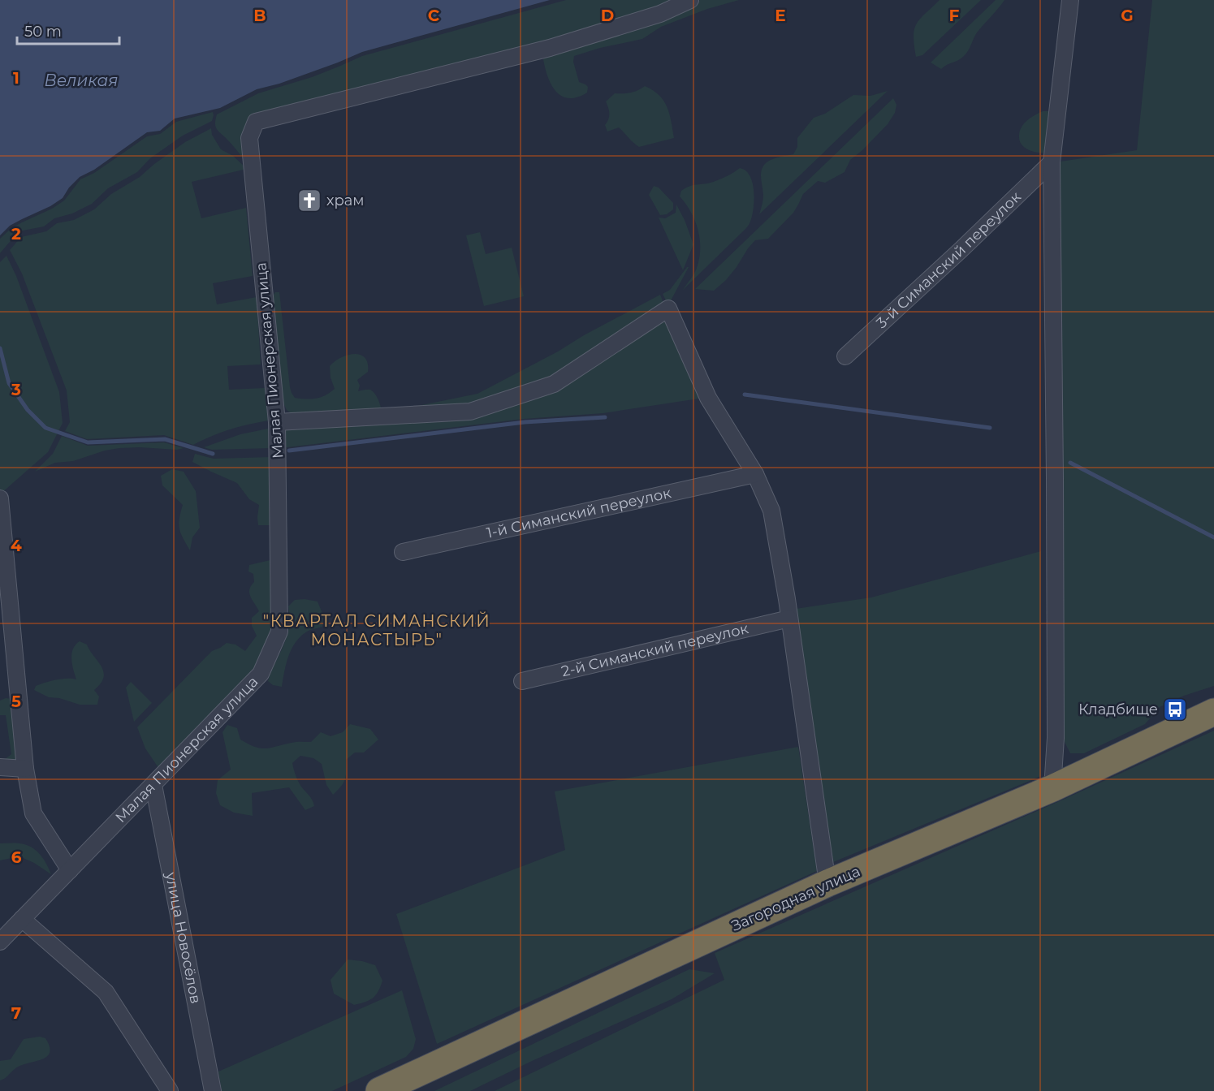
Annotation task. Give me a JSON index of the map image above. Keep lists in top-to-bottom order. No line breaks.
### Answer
{"streets":{"highway":["Загородная улица"],"street":["3-й Симанский переулок","Малая Пионерская улица","1-й Симанский переулок","2-й Симанский переулок","улица Новосёлов"]},"crossings":[["Малая Пионерская улица","улица Новосёлов"]],"districts":["\"КВАРТАЛ СИМАНСКИЙ МОНАСТЫРЬ\""],"water":["Великая"],"places":{"church":["храм"],"bus stop":["Кладбище"]},"scale_bar":"50 m","grid":{"columns":["B","C","D","E","F","G"],"rows":["1","2","3","4","5","6","7"]}}
